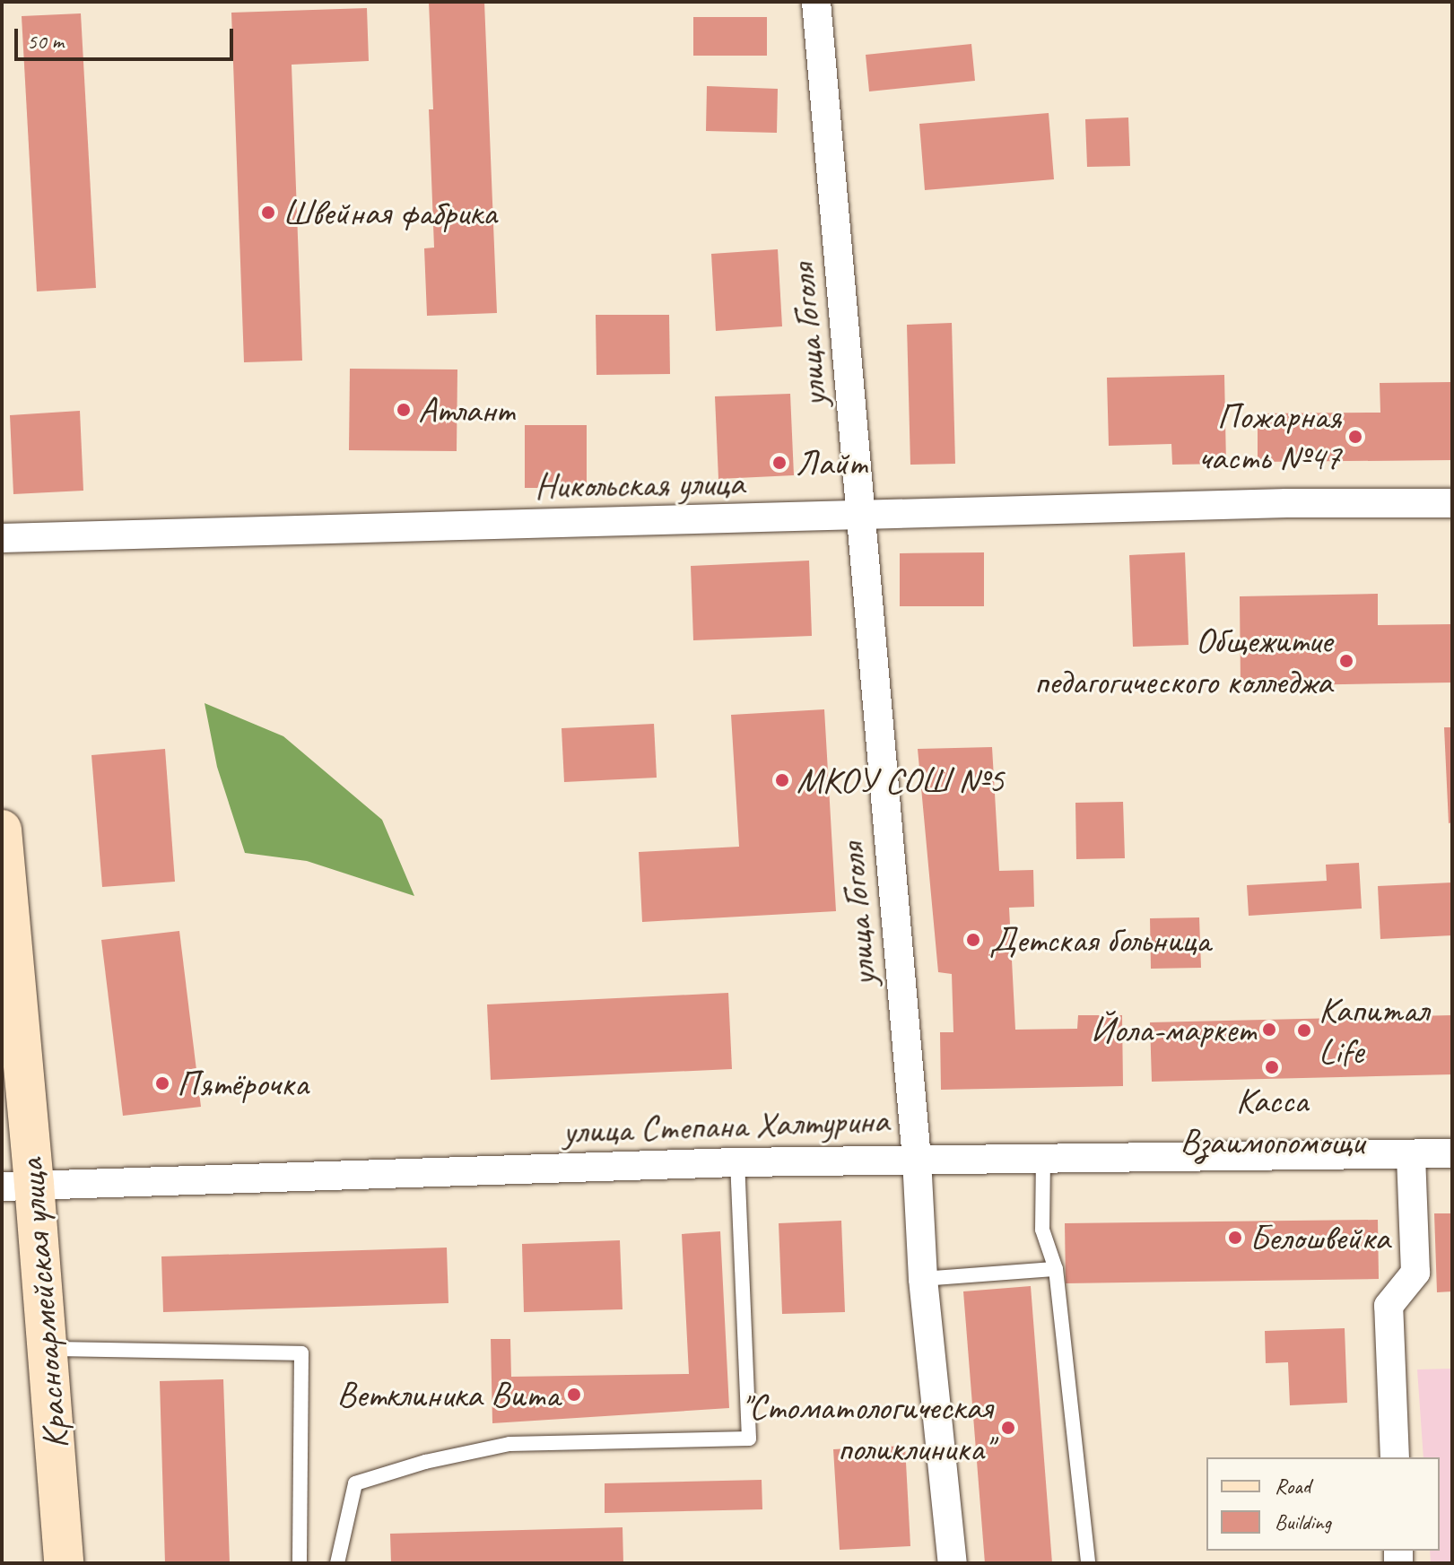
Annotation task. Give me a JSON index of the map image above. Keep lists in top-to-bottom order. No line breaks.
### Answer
{"streets":{"main road":["Красноармейская улица"],"street":["улица Гоголя","Никольская улица","улица Степана Халтурина"]},"crossings":[["улица Гоголя","Никольская улица"],["улица Гоголя","улица Степана Халтурина"],["улица Степана Халтурина","Красноармейская улица"]],"places":["Швейная фабрика","Атлант","Пожарная часть №47","Лайт","Общежитие педагогического колледжа","МКОУ СОШ №5","Детская больница","Йола-маркет","Капитал Life","Касса Взаимопомощи","Пятёрочка","Белошвейка","Ветклиника Вита","\"Стоматологическая поликлиника\""],"legend":["Road","Building"],"scale_bar":"50 m"}
